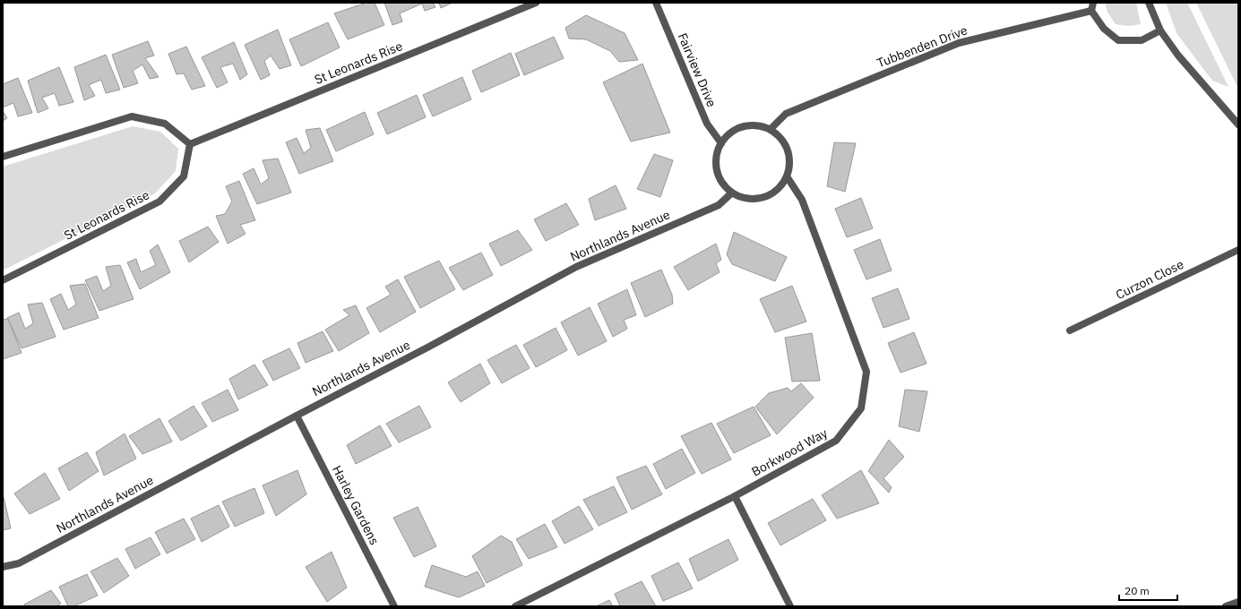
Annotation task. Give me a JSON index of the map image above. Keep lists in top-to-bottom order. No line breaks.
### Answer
{"streets":{"street":["Tubbenden Drive","St Leonards Rise","Fairview Drive","Northlands Avenue","Curzon Close","Borkwood Way","Harley Gardens"]},"crossings":[["Tubbenden Drive","Fairview Drive"],["Tubbenden Drive","Northlands Avenue"],["Tubbenden Drive","Borkwood Way"],["Fairview Drive","Northlands Avenue"],["Fairview Drive","Borkwood Way"],["Northlands Avenue","Borkwood Way"],["Northlands Avenue","Harley Gardens"]],"scale_bar":"20 m"}
